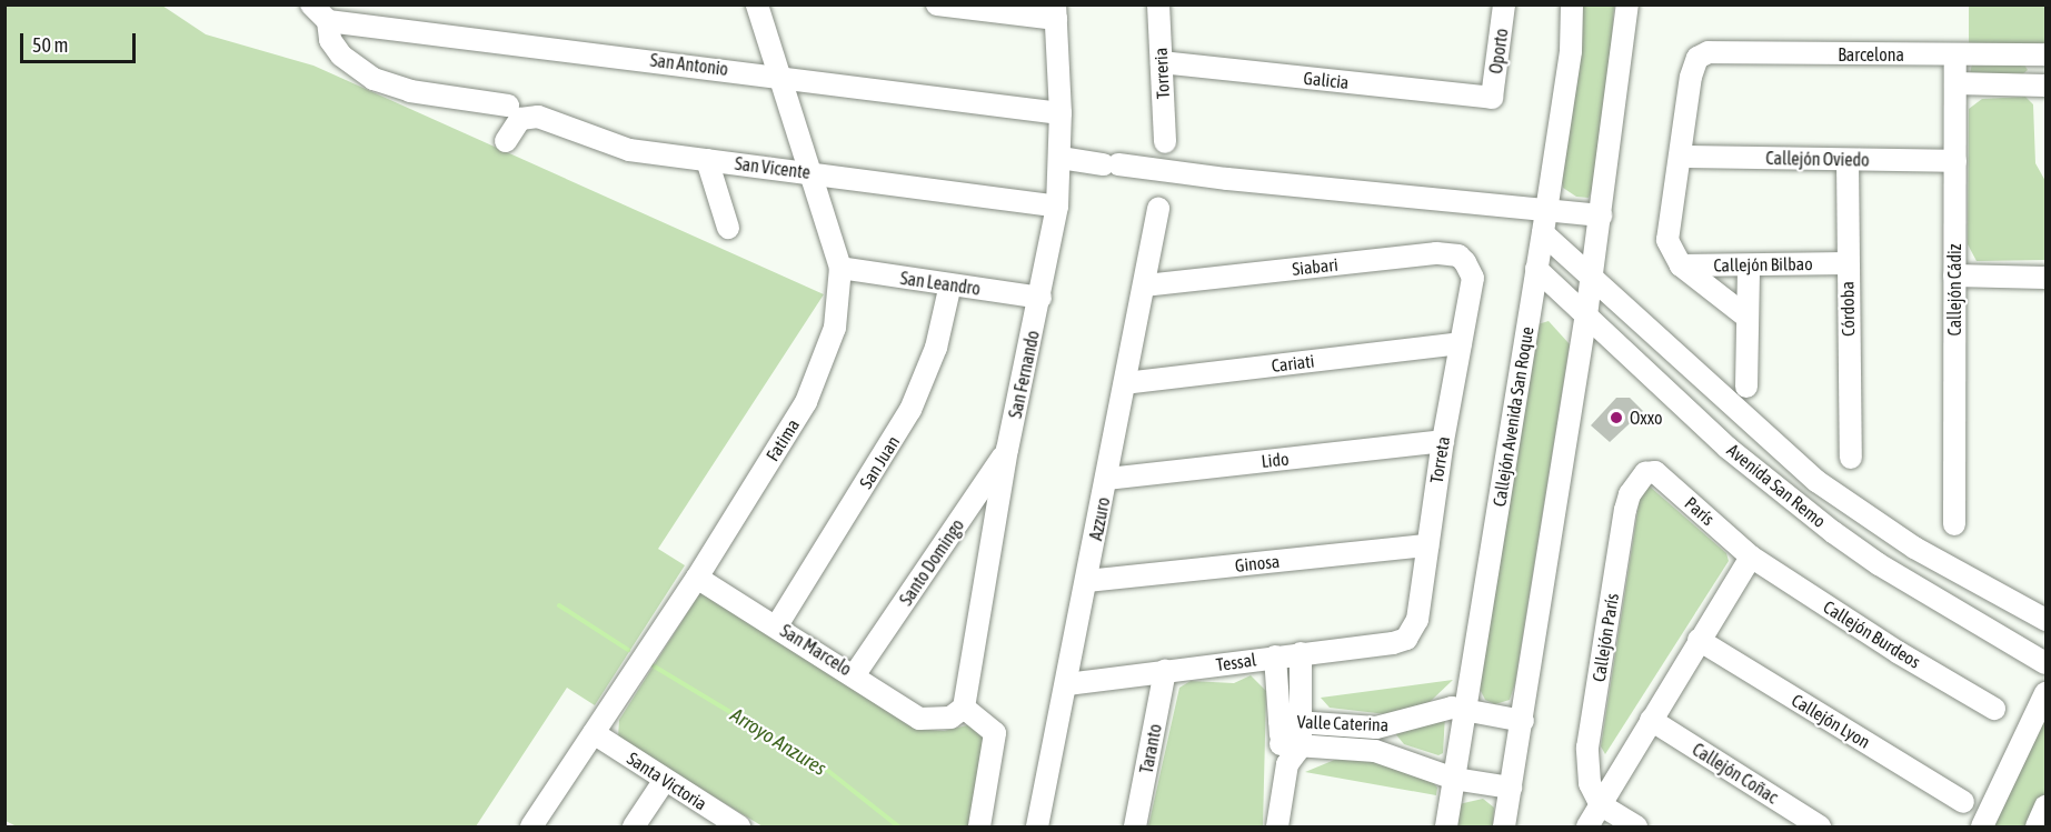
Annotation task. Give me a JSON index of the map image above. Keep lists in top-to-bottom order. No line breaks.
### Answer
{"streets":{"street":["Oporto","Barcelona","San Antonio","Torreria","Galicia","Callejón Oviedo","San Vicente","Callejón Bilbao","Siabari","San Leandro","Callejón Cádiz","Córdoba","Cariati","San Fernando","Callejón Avenida San Roque","Fatima","Lido","Torreta","San Juan","Avenida San Remo","París","Azzuro","Santo Domingo","Ginosa","Callejón Burdeos","Callejón París","San Marcelo","Tessal","Callejón Lyon","Valle Caterina","Taranto","Callejón Coñac","Santa Victoria"]},"crossings":[["Oporto","Galicia"],["Barcelona","Callejón Oviedo"],["Barcelona","Callejón Cádiz"],["San Antonio","San Fernando"],["San Antonio","Fatima"],["Torreria","Galicia"],["Callejón Oviedo","Callejón Cádiz"],["Callejón Oviedo","Córdoba"],["San Vicente","San Fernando"],["San Vicente","Fatima"],["Callejón Bilbao","Córdoba"],["Siabari","Torreta"],["Siabari","Azzuro"],["San Leandro","San Fernando"],["San Leandro","Fatima"],["San Leandro","San Juan"],["Cariati","Torreta"],["Cariati","Azzuro"],["San Fernando","Santo Domingo"],["San Fernando","San Marcelo"],["Callejón Avenida San Roque","Avenida San Remo"],["Callejón Avenida San Roque","Valle Caterina"],["Fatima","San Marcelo"],["Fatima","Santa Victoria"],["Lido","Torreta"],["Lido","Azzuro"],["Torreta","Ginosa"],["Torreta","Tessal"],["San Juan","San Marcelo"],["París","Callejón Burdeos"],["París","Callejón París"],["Azzuro","Ginosa"],["Azzuro","Tessal"],["Santo Domingo","San Marcelo"],["Tessal","Taranto"]],"water":["Arroyo Anzures"],"places":["Oxxo"],"scale_bar":"50 m"}
